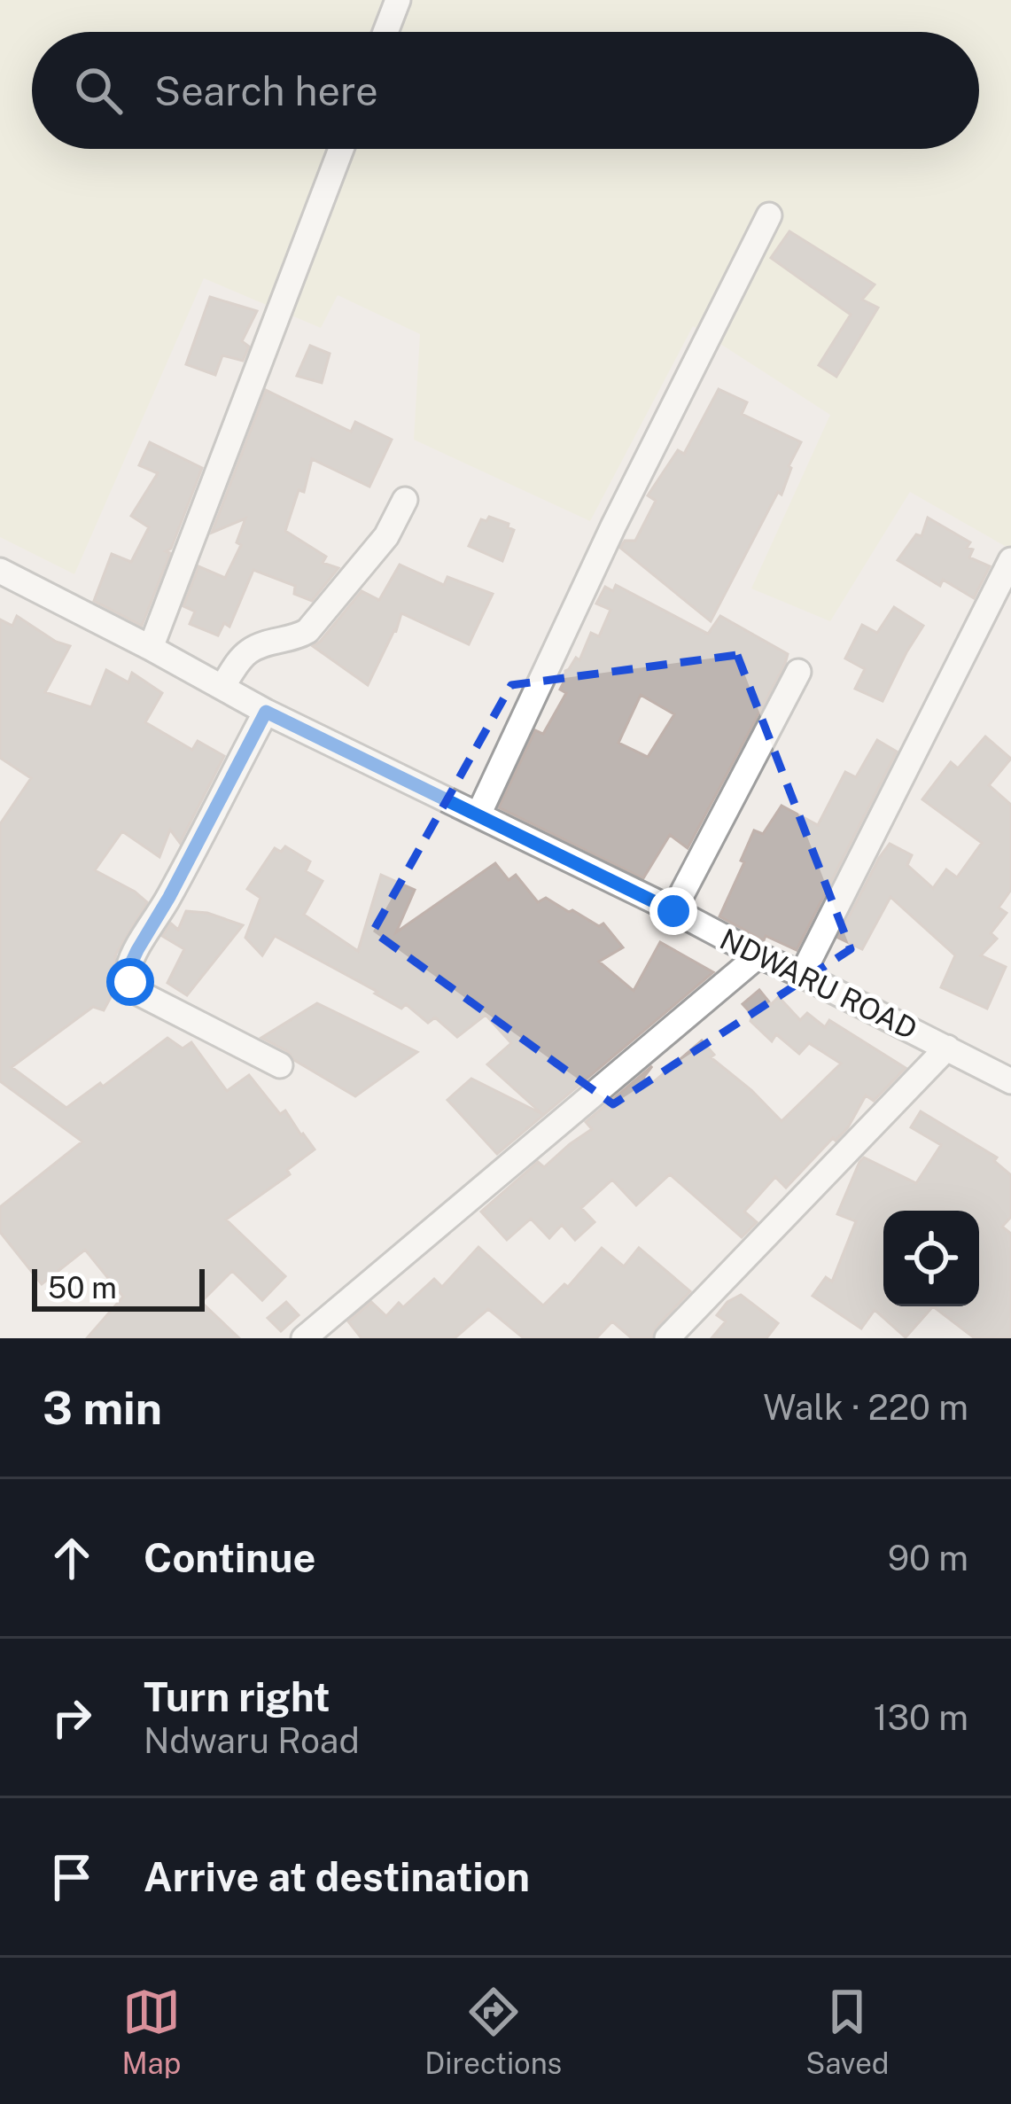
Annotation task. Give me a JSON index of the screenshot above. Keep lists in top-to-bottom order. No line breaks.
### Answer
{"streets":{"street":["NDWARU ROAD"]},"scale_bar":"50 m","page":{"search":"Search here","scale":"50 m","heading":["3 min","Walk · 220 m"],"list":[["Continue","90 m"],["Turn right","Ndwaru Road","130 m"],"Arrive at destination"],"nav":["Map","Directions","Saved"]}}
